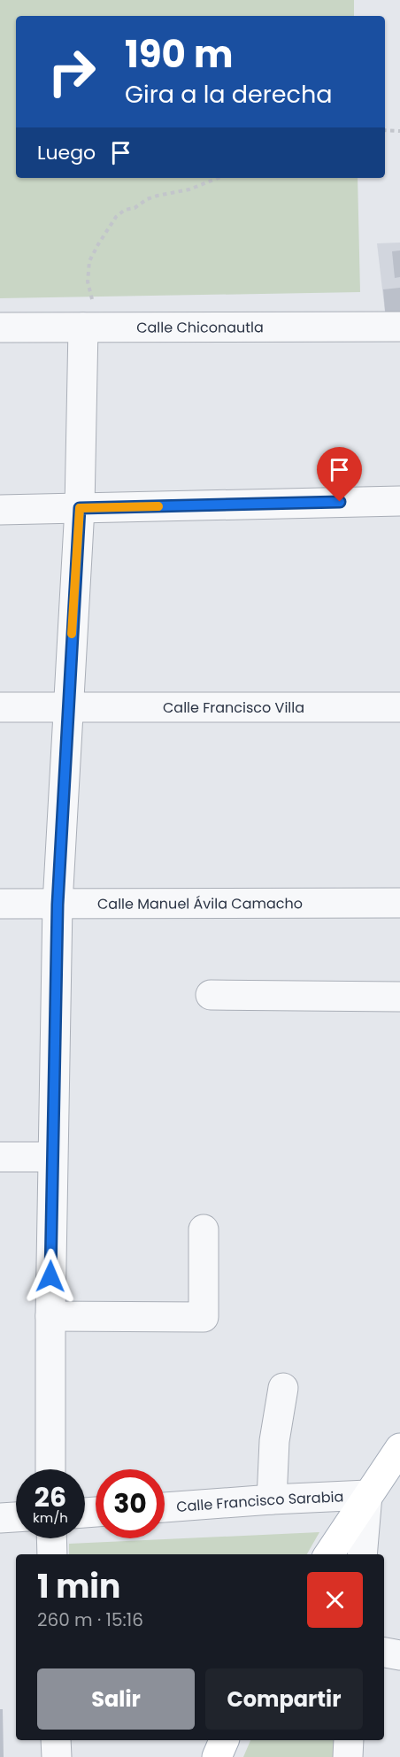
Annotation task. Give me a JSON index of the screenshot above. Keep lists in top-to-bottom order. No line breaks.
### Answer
{"streets":{"street":["Calle Chiconautla","Calle Francisco Villa","Calle Manuel Ávila Camacho","Calle Francisco Sarabia"]},"page":{"turn":["190 m","Gira a la derecha"],"then":"Luego","speed":"26 km/h","limit":"30","heading":["1 min","260 m · 15:16"],"buttons":["Salir","Compartir"]}}
